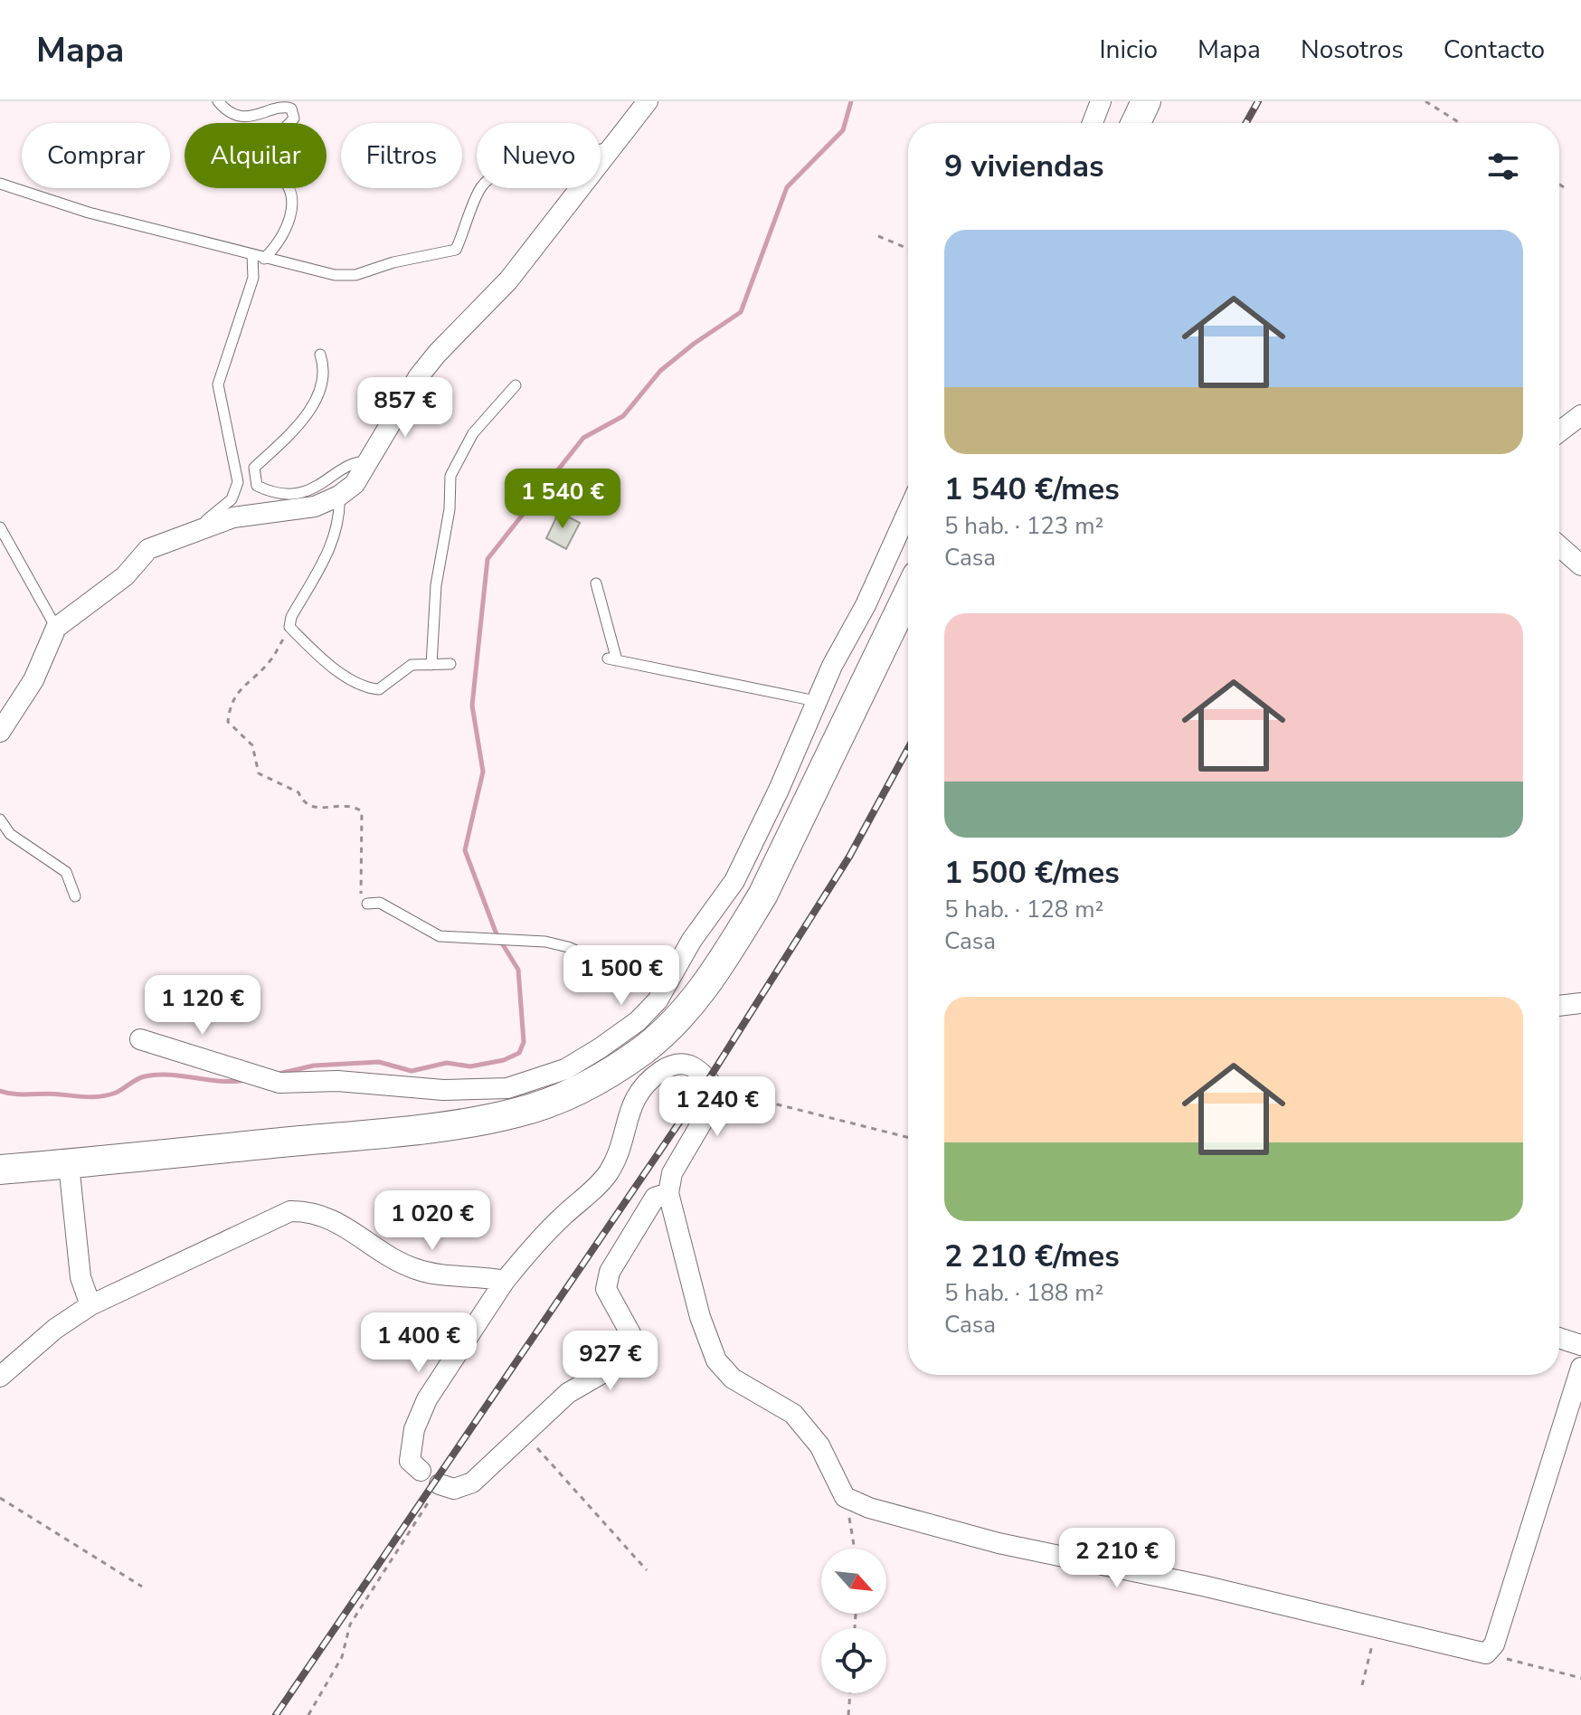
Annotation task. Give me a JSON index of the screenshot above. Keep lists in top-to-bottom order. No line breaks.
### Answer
{"north":"bottom right","page":{"header":"Mapa","nav":["Inicio","Mapa","Nosotros","Contacto"],"chip":["Comprar","Alquilar","Filtros","Nuevo"],"heading":"9 viviendas","list":[{"name":"1 540 €/mes","note":"5 hab. · 123 m² · Casa"},{"name":"1 500 €/mes","note":"5 hab. · 128 m² · Casa"},{"name":"2 210 €/mes","note":"5 hab. · 188 m² · Casa"}],"price":["857 €","1 540 €","1 500 €","1 120 €","1 240 €","1 020 €","1 400 €","927 €","2 210 €"]}}
